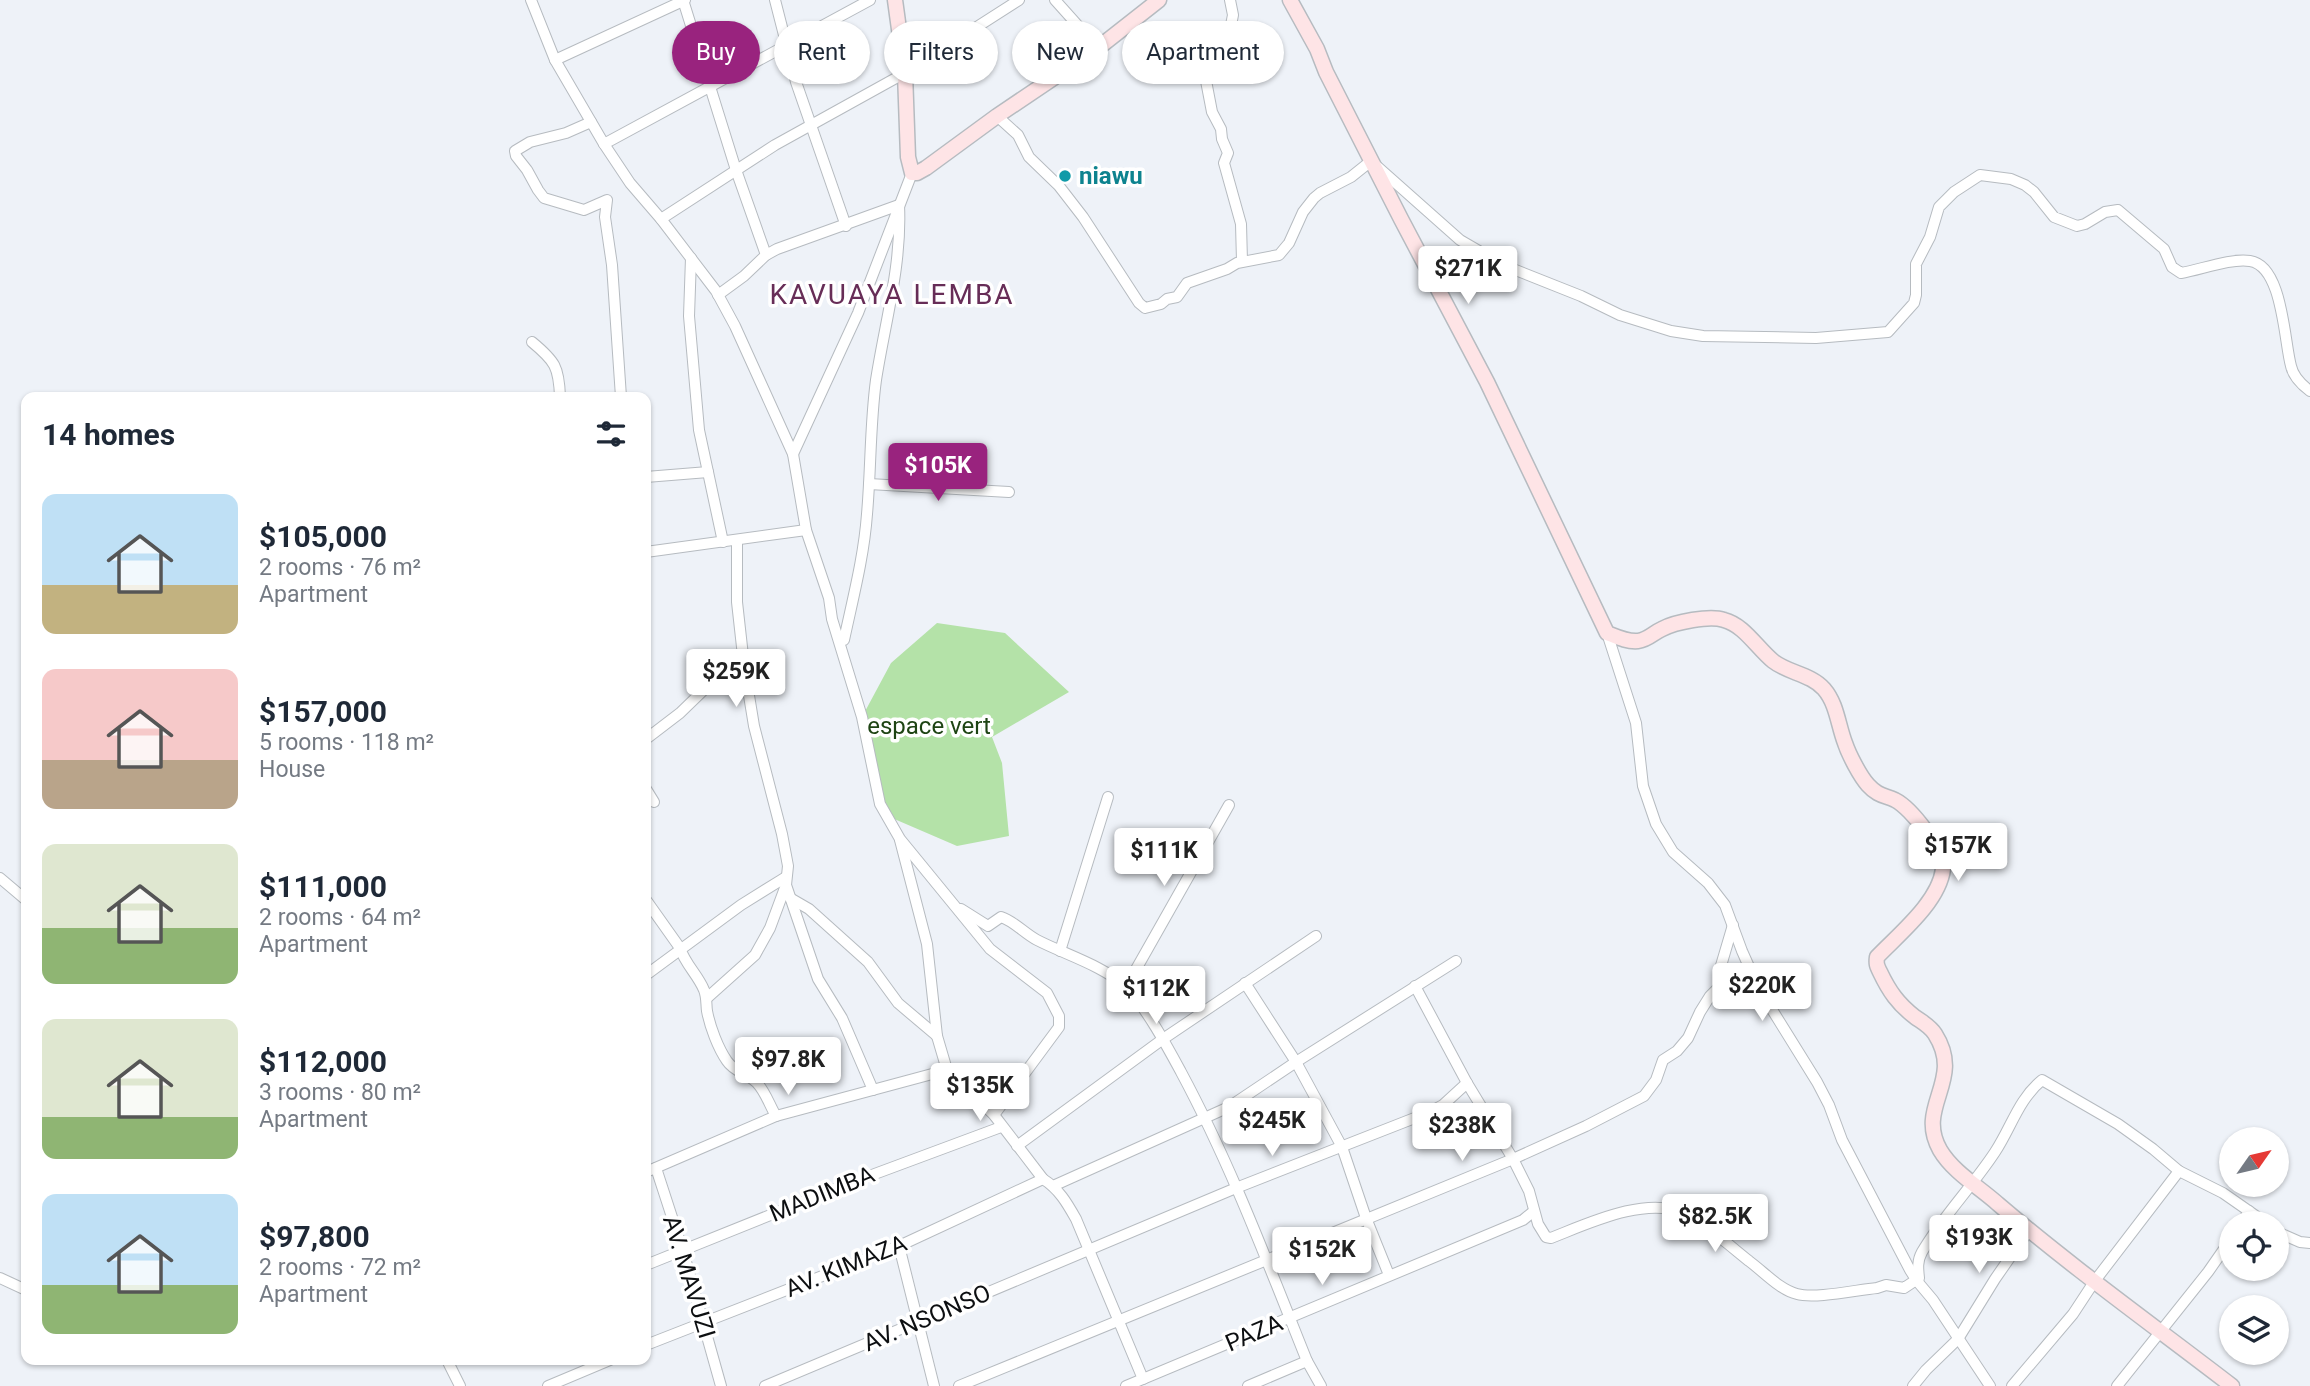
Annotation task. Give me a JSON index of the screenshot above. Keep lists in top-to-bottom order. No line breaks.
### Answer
{"streets":{"street":["MADIMBA","AV. KIMAZA","AV. MAVUZI","AV. NSONSO","PAZA"]},"crossings":[["MADIMBA","AV. MAVUZI"],["AV. KIMAZA","AV. MAVUZI"]],"districts":["KAVUAYA LEMBA"],"parks":["espace vert"],"places":["niawu"],"north":"top right","page":{"chip":["Buy","Rent","Filters","New","Apartment"],"price":["$271K","$105K","$259K","$157K","$111K","$220K","$112K","$97.8K","$135K","$245K","$238K","$82.5K","$193K","$152K"],"heading":"14 homes","list":[{"name":"$105,000","note":"2 rooms · 76 m² · Apartment"},{"name":"$157,000","note":"5 rooms · 118 m² · House"},{"name":"$111,000","note":"2 rooms · 64 m² · Apartment"},{"name":"$112,000","note":"3 rooms · 80 m² · Apartment"},{"name":"$97,800","note":"2 rooms · 72 m² · Apartment"}]}}
